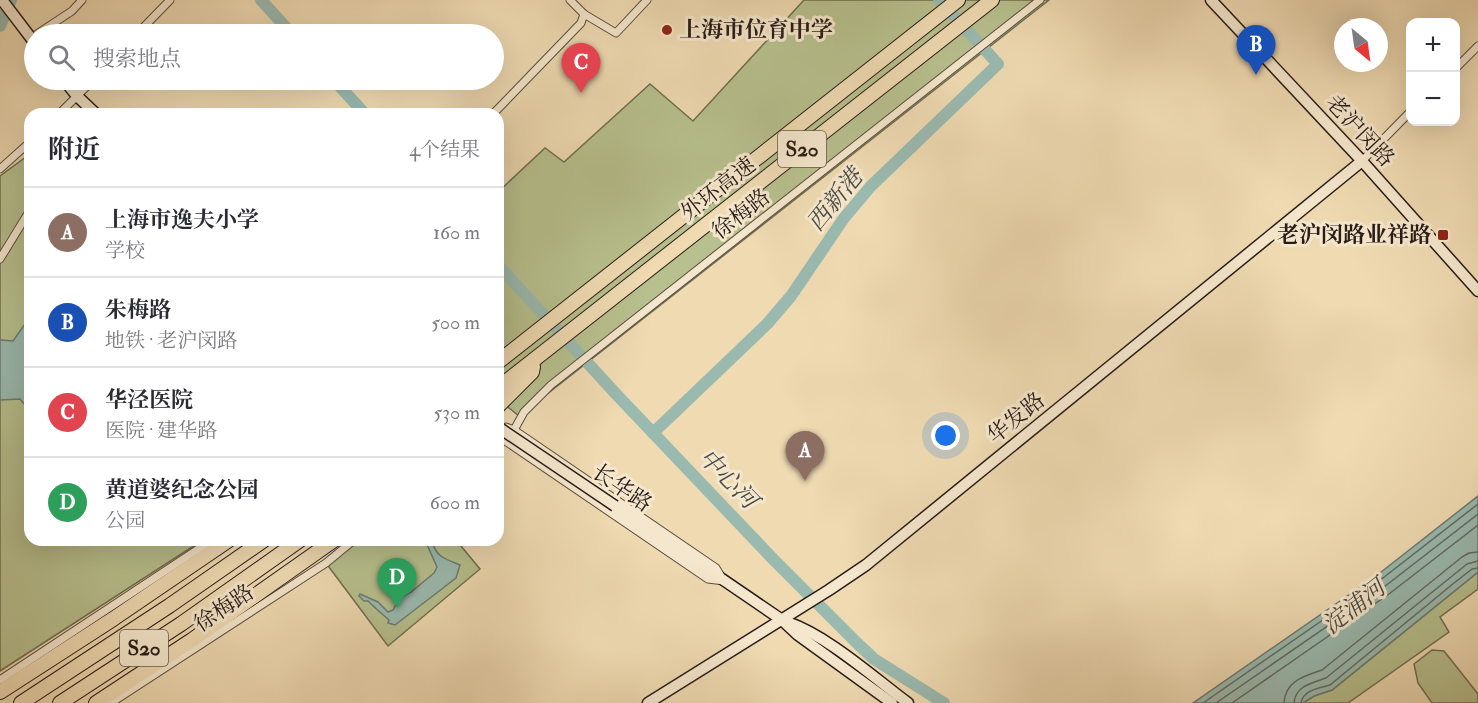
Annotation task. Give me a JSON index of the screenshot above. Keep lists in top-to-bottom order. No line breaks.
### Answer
{"streets":{"highway":["S20","外环高速"],"street":["老沪闵路","徐梅路","华发路","长华路"]},"crossings":[["老沪闵路","华发路"],["徐梅路","长华路"],["华发路","长华路"]],"water":["西新港","中心河","淀浦河"],"places":{"other":["上海市位育中学"],"transit":["老沪闵路业祥路"]},"north":"bottom right","page":{"map_buttons":["+","−"],"search":"搜索地点","pins":["B","C","A","D"],"heading":["附近","4个结果"],"list":[{"mark":"A","name":"上海市逸夫小学","note":"学校","value":"160 m"},{"mark":"B","name":"朱梅路","note":"地铁 · 老沪闵路","value":"500 m"},{"mark":"C","name":"华泾医院","note":"医院 · 建华路","value":"530 m"},{"mark":"D","name":"黄道婆纪念公园","note":"公园","value":"600 m"}]}}
